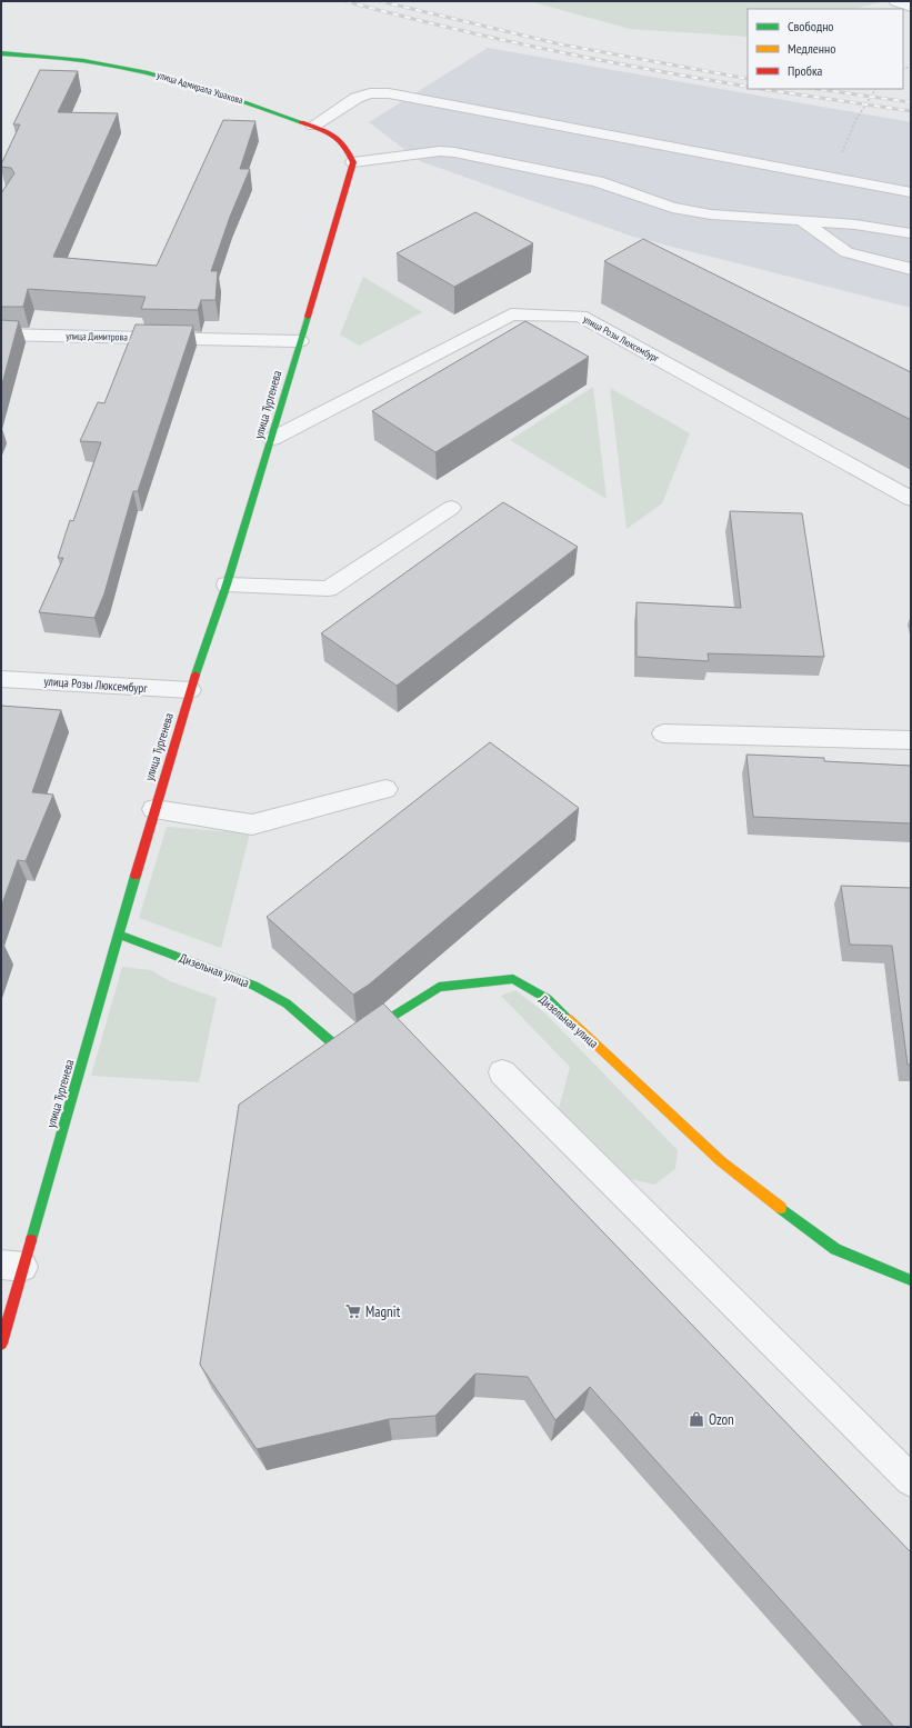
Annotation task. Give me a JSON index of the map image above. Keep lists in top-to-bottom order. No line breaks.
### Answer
{"streets":{"street":["улица Адмирала Ушакова","улица Димитрова","улица Розы Люксембург","улица Тургенева","Дизельная улица"]},"crossings":[["улица Адмирала Ушакова","улица Тургенева"],["улица Димитрова","улица Тургенева"],["улица Розы Люксембург","улица Тургенева"],["улица Тургенева","Дизельная улица"]],"places":{"supermarket":["Magnit"],"shop":["Ozon"]},"legend":["Свободно","Медленно","Пробка"]}
